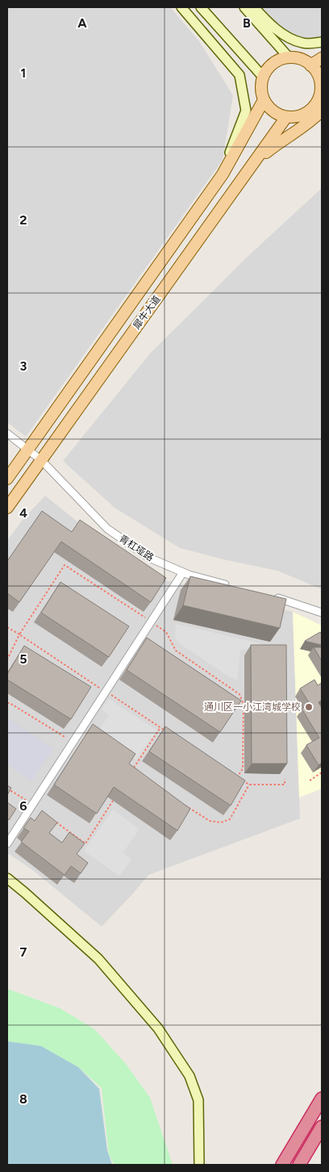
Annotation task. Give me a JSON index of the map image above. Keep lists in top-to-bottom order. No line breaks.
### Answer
{"streets":{"main road":["犀牛大道"],"street":["青杠垭路"]},"crossings":[["犀牛大道","青杠垭路"]],"places":["通川区一小江湾城学校"],"grid":{"columns":["A","B"],"rows":["1","2","3","4","5","6","7","8"]}}
